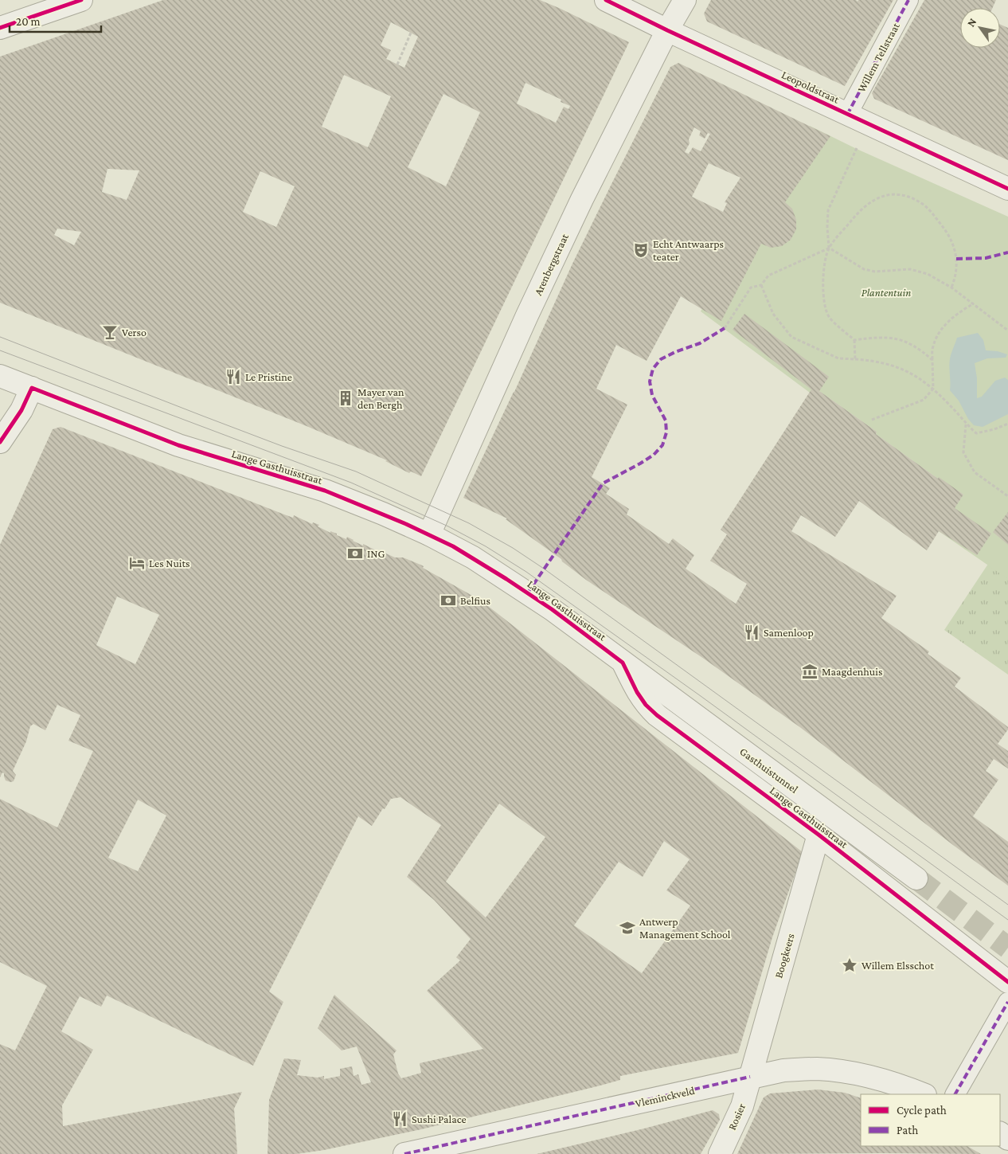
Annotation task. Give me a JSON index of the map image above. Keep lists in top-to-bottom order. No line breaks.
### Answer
{"streets":{"street":["Willem Tellstraat","Leopoldstraat","Arenbergstraat","Lange Gasthuisstraat","Gasthuistunnel","Boogkeers","Vleminckveld","Rosier"]},"crossings":[["Willem Tellstraat","Leopoldstraat"],["Leopoldstraat","Arenbergstraat"],["Arenbergstraat","Lange Gasthuisstraat"],["Lange Gasthuisstraat","Gasthuistunnel"],["Lange Gasthuisstraat","Boogkeers"],["Boogkeers","Vleminckveld"],["Boogkeers","Rosier"],["Vleminckveld","Rosier"]],"parks":["Plantentuin"],"places":{"theatre":["Echt Antwaarps teater"],"bar":["Verso"],"restaurant":["Le Pristine","Samenloop","Sushi Palace"],"building":["Mayer van den Bergh"],"bank":["ING","Belfius"],"hotel":["Les Nuits"],"museum":["Maagdenhuis"],"school or university":["Antwerp Management School"],"place":["Willem Elsschot"]},"legend":["Cycle path","Path"],"scale_bar":"20 m","north":"top left"}
